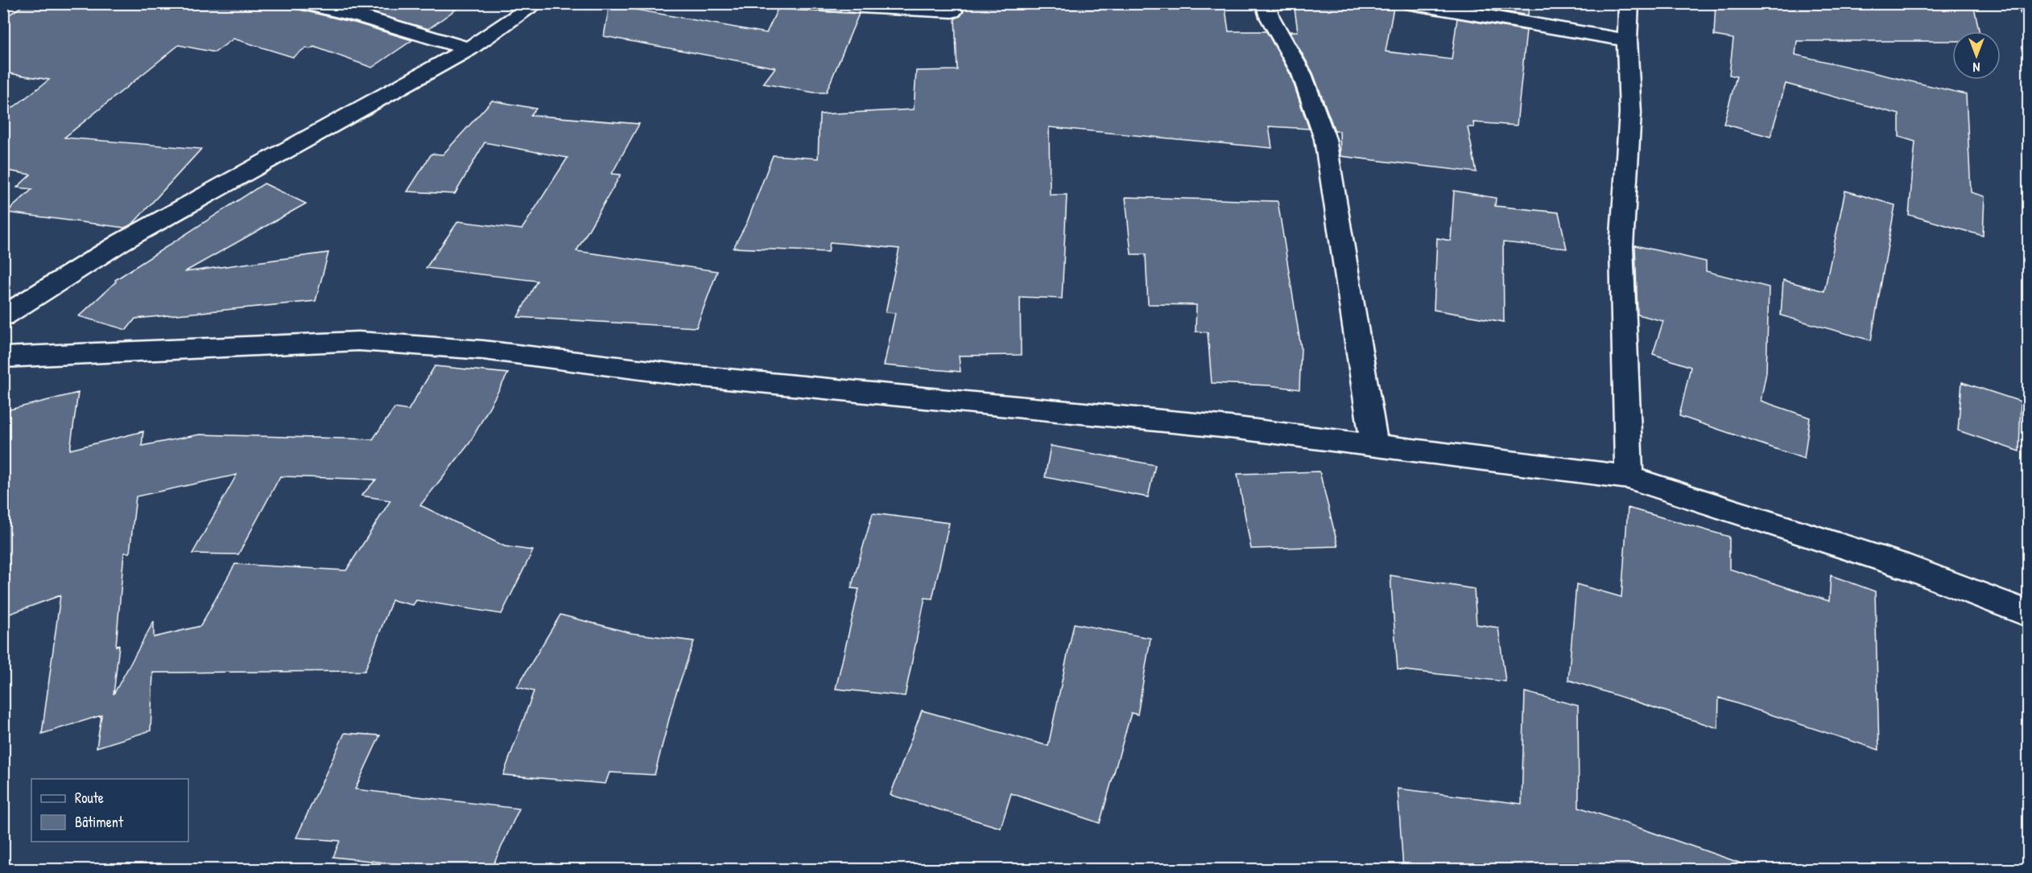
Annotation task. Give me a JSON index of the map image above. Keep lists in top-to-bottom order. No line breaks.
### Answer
{"legend":["Route","Bâtiment"],"north":"bottom"}
